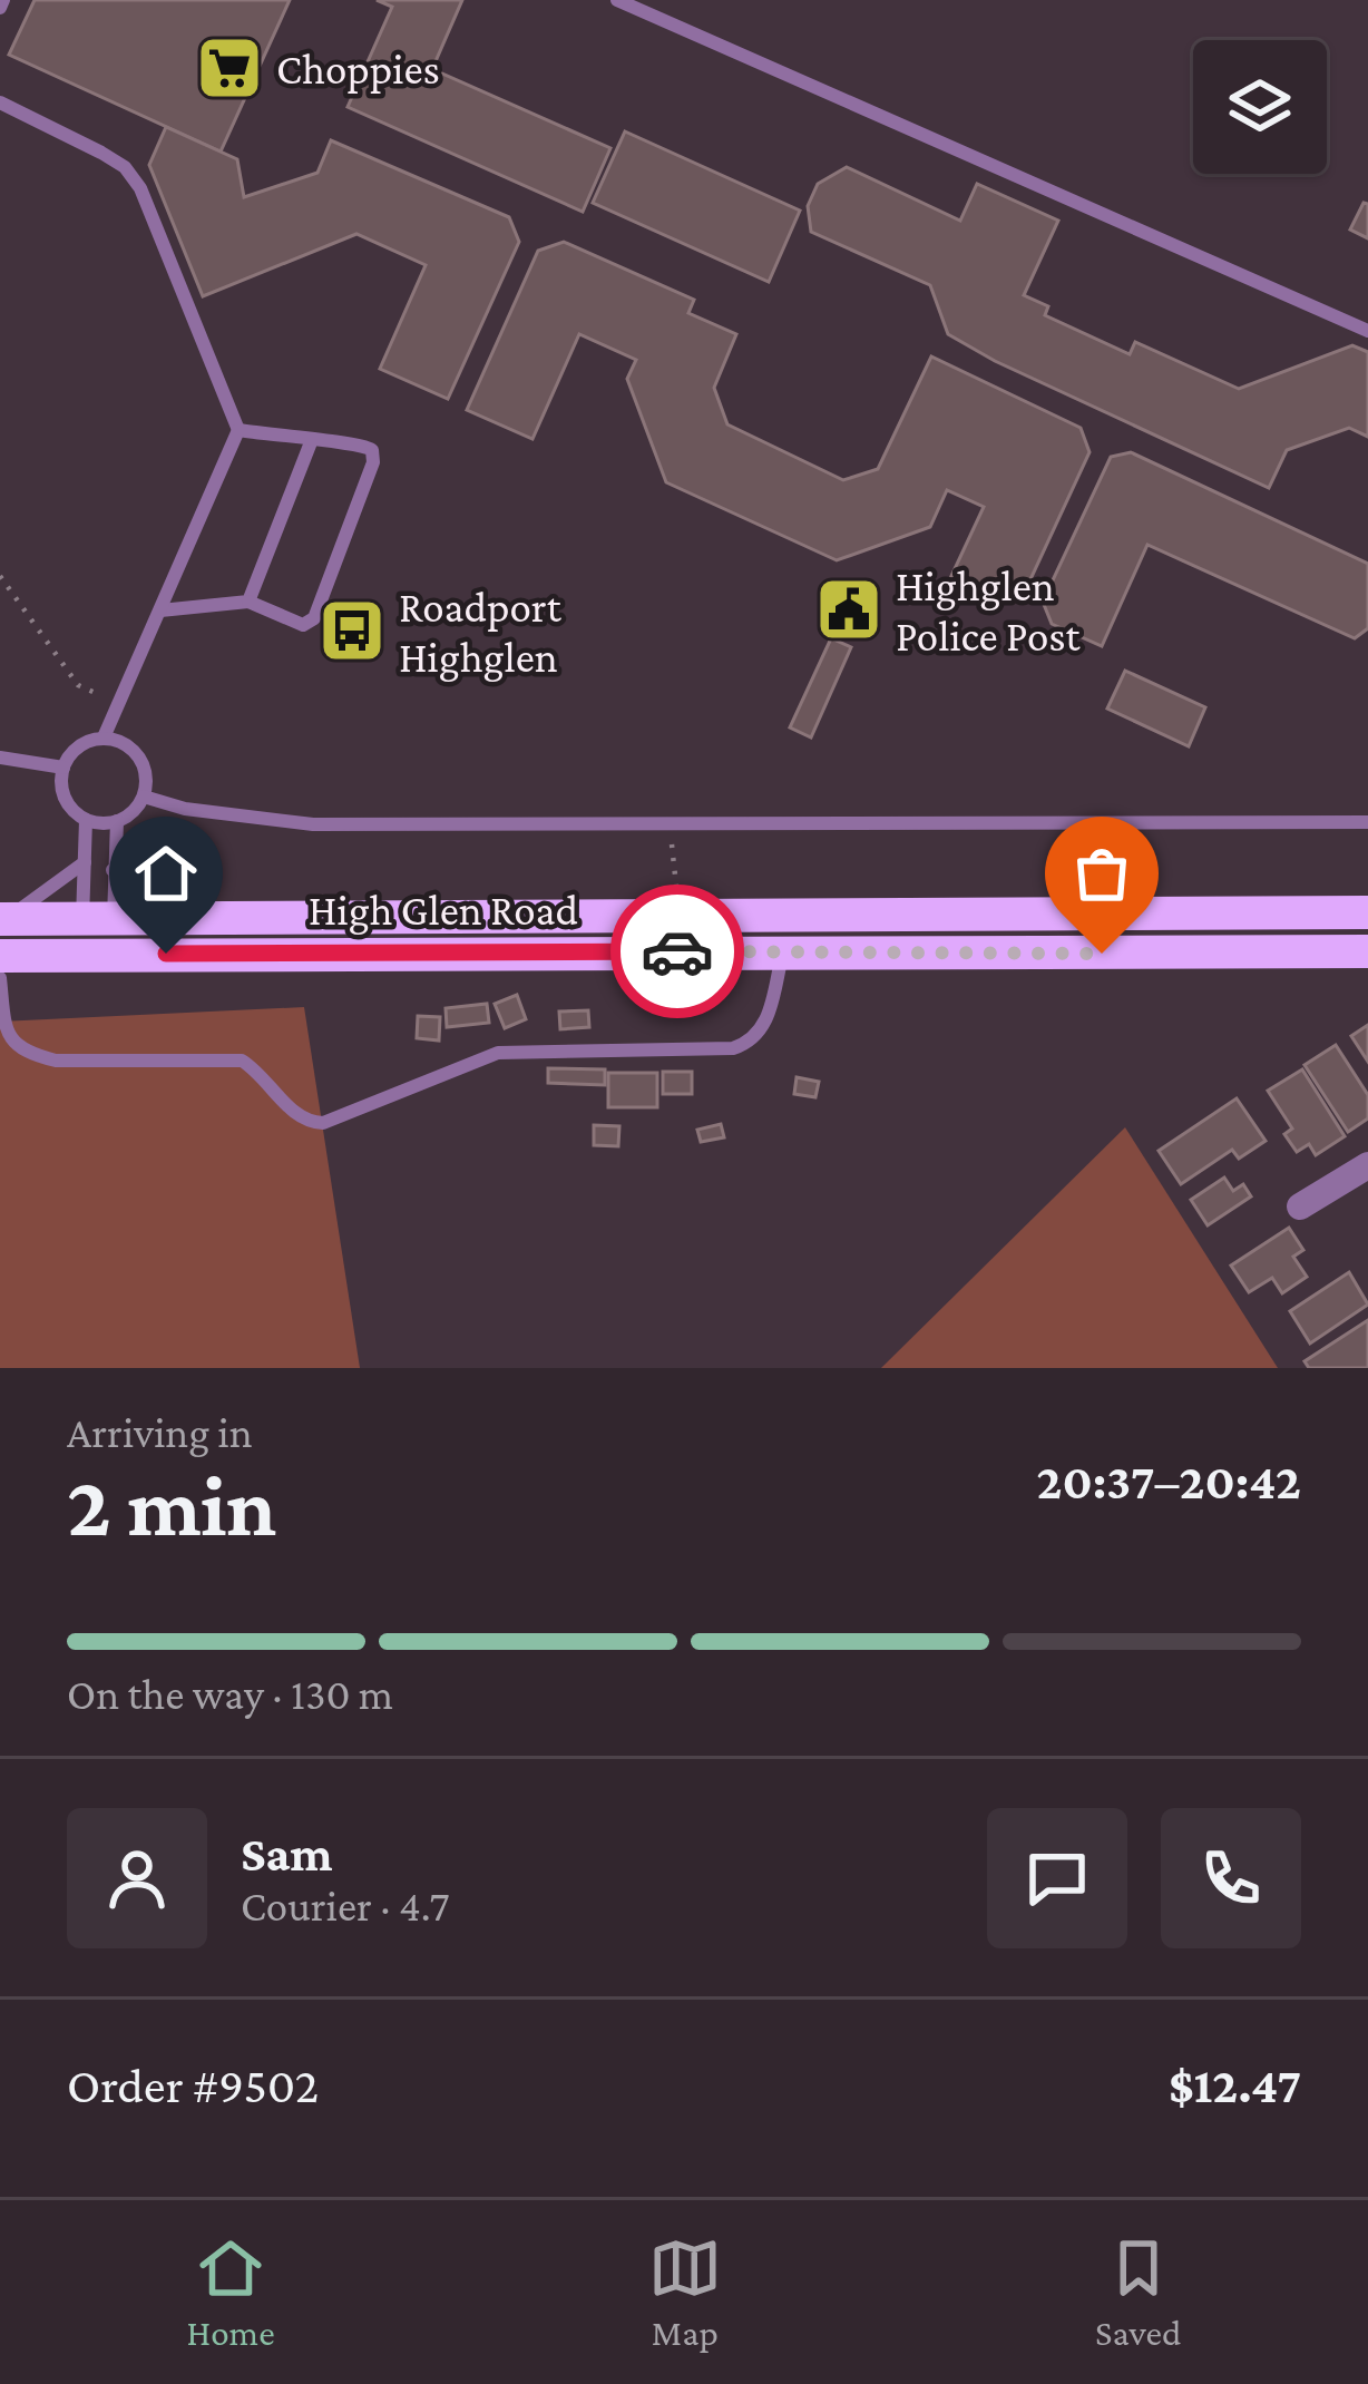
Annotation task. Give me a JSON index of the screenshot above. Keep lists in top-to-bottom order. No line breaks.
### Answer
{"streets":{"main road":["High Glen Road"]},"places":{"supermarket":["Choppies"],"public building":["Highglen Police Post"],"bus stop":["Roadport Highglen"]},"page":{"heading":["2 min","Arriving in","20:37–20:42"],"panel":["Sam","Courier · 4.7","Order #9502","$12.47"],"bar":"On the way · 130 m","tabs":["Home","Map","Saved"]}}
